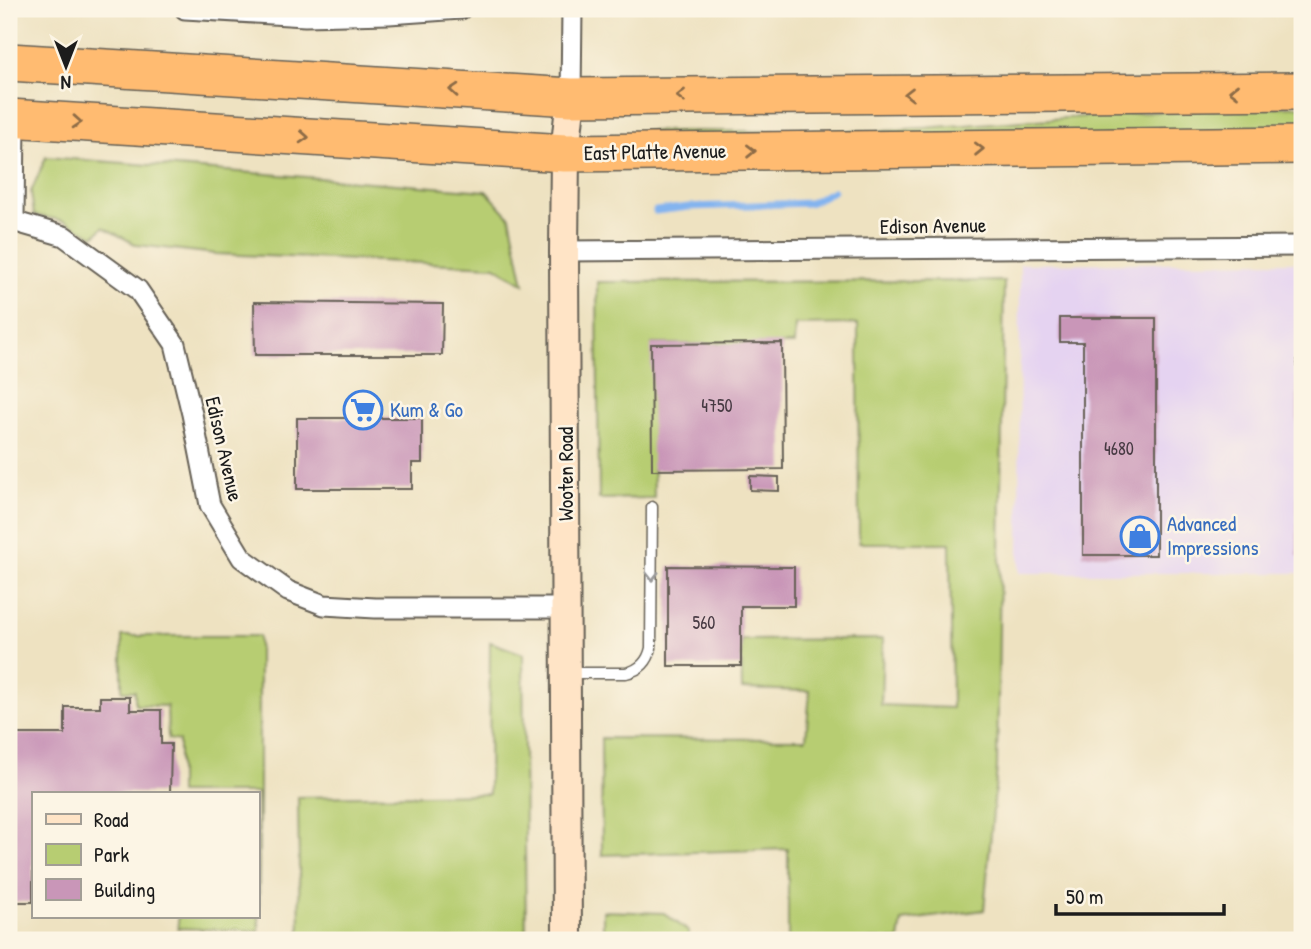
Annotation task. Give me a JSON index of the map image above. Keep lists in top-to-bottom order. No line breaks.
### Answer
{"streets":{"highway":["East Platte Avenue"],"street":["Edison Avenue","Wooten Road"]},"crossings":[["East Platte Avenue","Edison Avenue"],["East Platte Avenue","Wooten Road"],["Edison Avenue","Wooten Road"]],"places":{"supermarket":["Kum & Go"],"shop":["Advanced Impressions"]},"house_numbers":["4750","4680","560"],"legend":["Road","Park","Building"],"scale_bar":"50 m","north":"bottom"}
